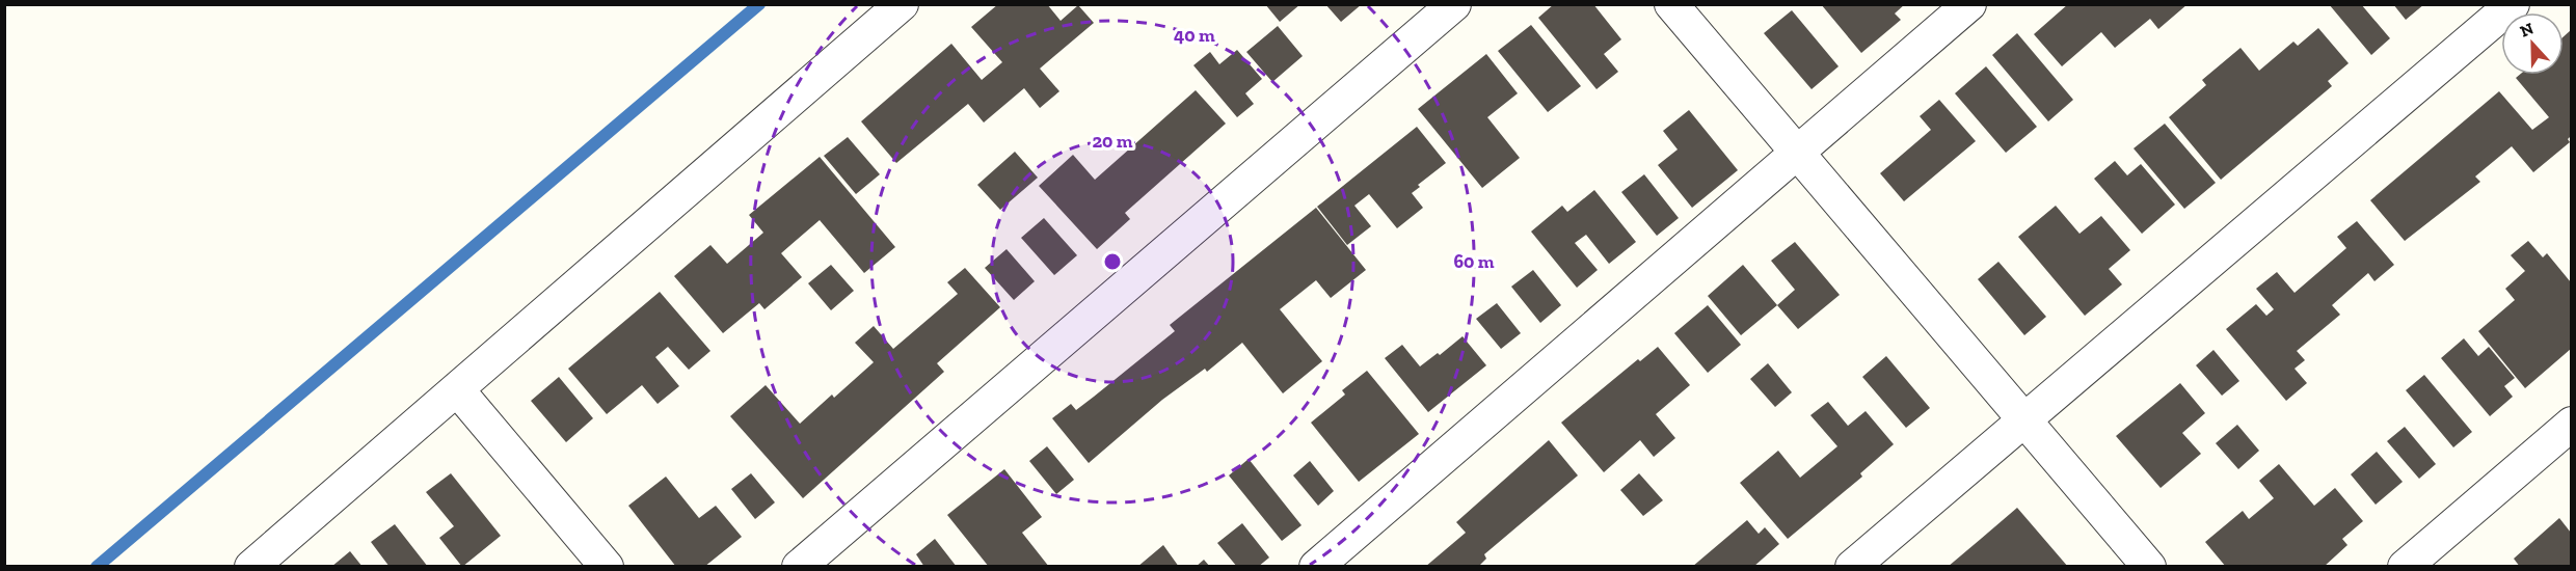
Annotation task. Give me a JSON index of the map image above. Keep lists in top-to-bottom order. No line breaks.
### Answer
{"north":"top","rings":["40 m","20 m","60 m"]}
